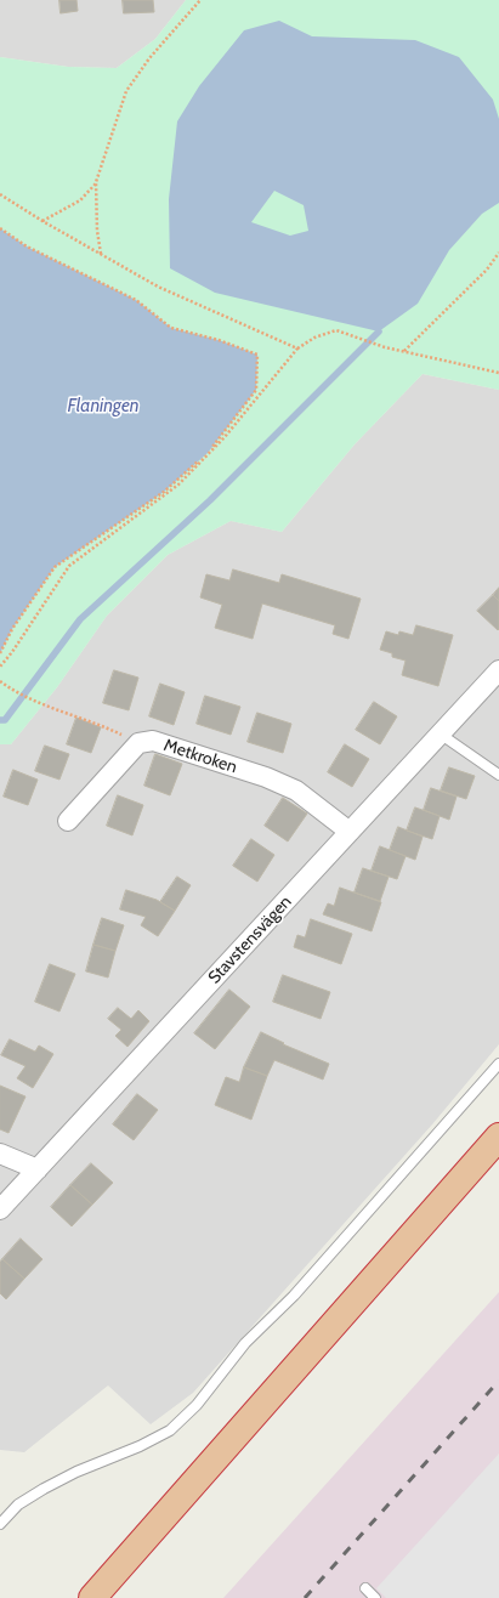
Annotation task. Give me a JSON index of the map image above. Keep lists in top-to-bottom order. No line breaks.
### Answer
{"streets":{"street":["Metkroken","Stavstensvägen"]},"crossings":[["Metkroken","Stavstensvägen"]],"water":["Flaningen"]}
